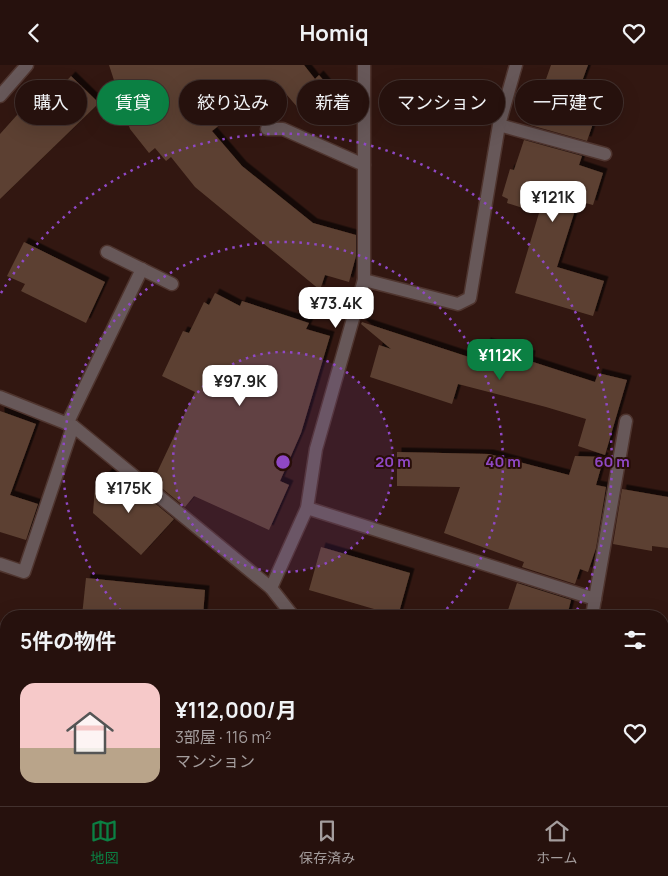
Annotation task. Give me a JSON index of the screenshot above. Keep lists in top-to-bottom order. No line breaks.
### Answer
{"page":{"header":"Homiq","chip":["購入","賃貸","絞り込み","新着","マンション","一戸建て"],"price":["¥121K","¥73.4K","¥112K","¥97.9K","¥175K"],"heading":"5件の物件","list":[{"name":"¥112,000/月","note":"3部屋 · 116 m² · マンション"}],"tabs":["地図","保存済み","ホーム"]},"rings":["20 m","40 m","60 m"]}
